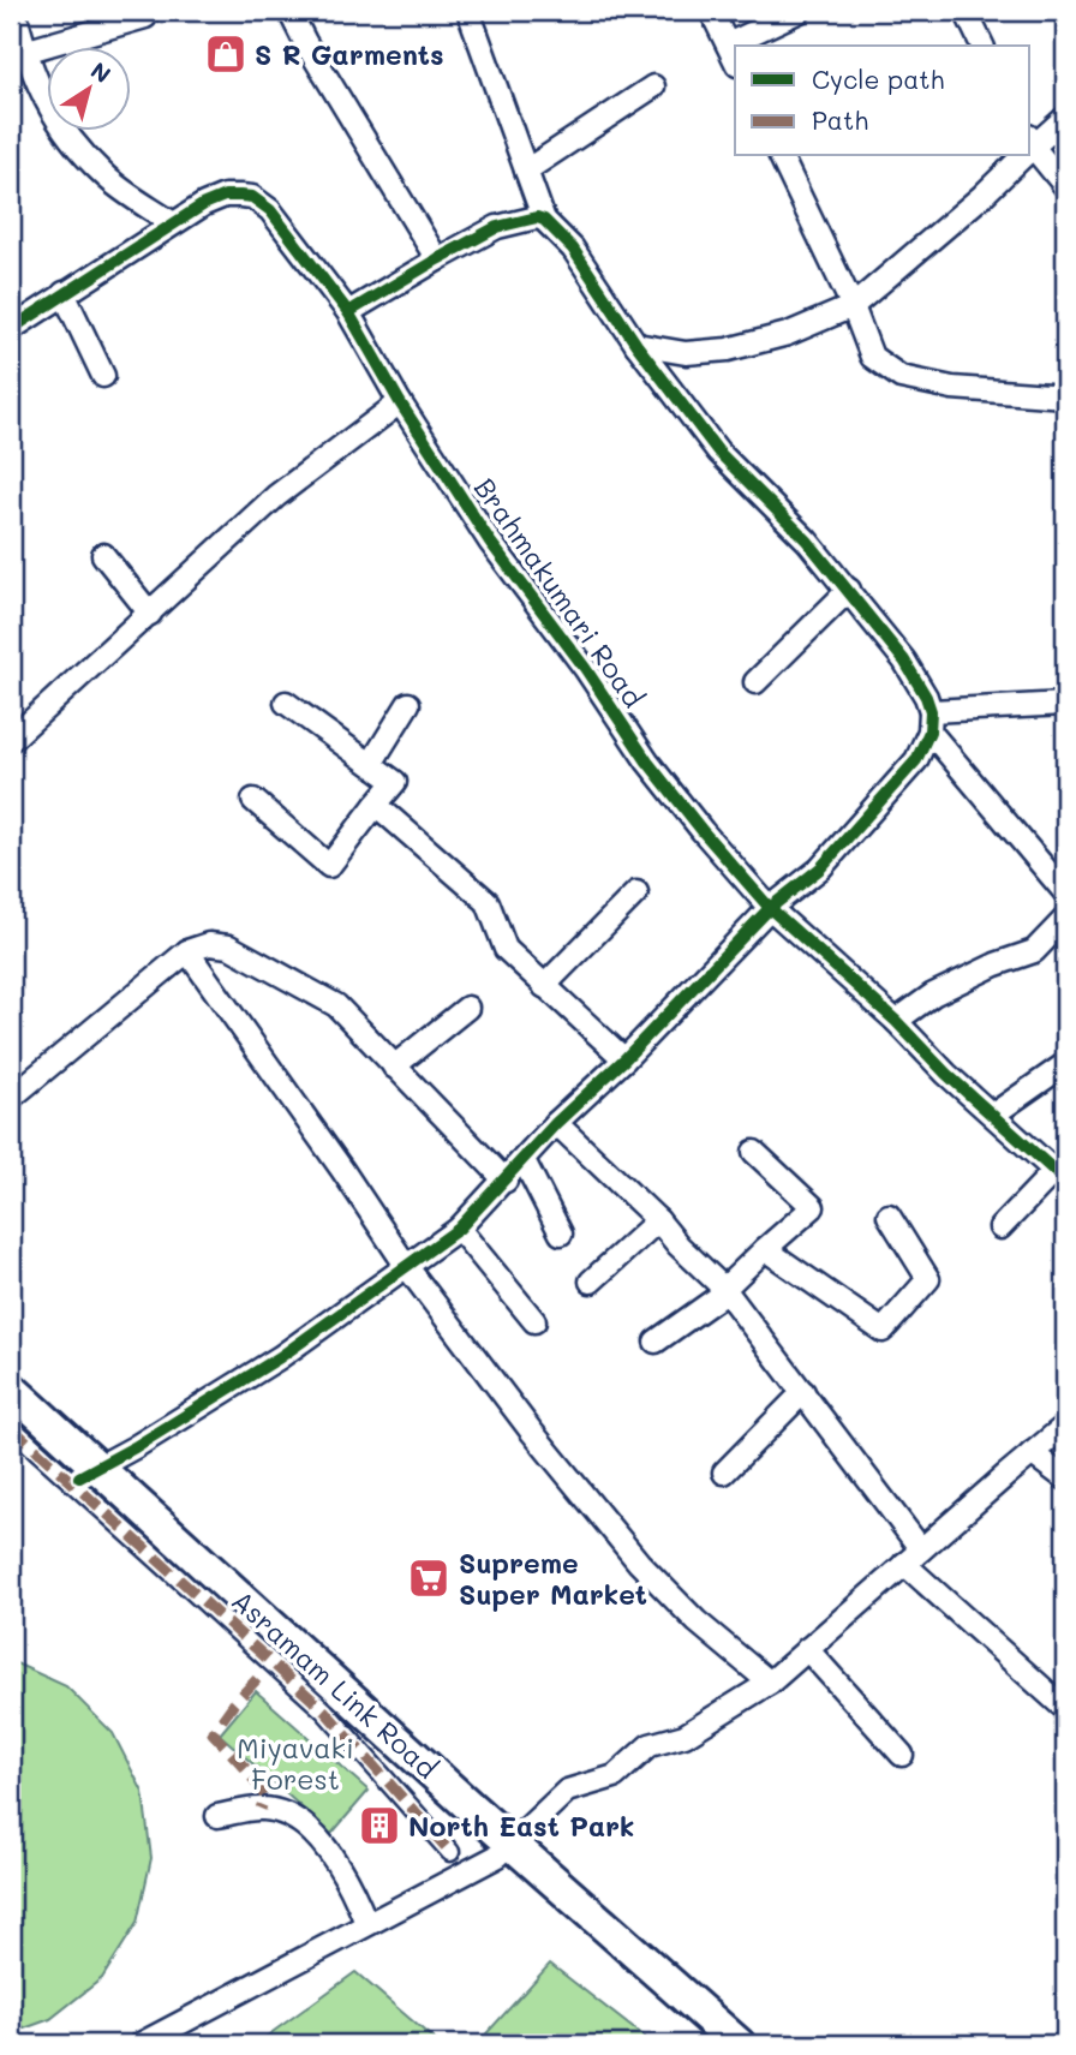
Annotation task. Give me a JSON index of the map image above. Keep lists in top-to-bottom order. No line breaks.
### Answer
{"streets":{"main road":["Asramam Link Road"],"street":["Brahmakumari Road"]},"parks":["Miyavaki Forest"],"places":{"shop":["S R Garments"],"supermarket":["Supreme Super Market"],"building":["North East Park"]},"legend":["Cycle path","Path"],"north":"top right"}
